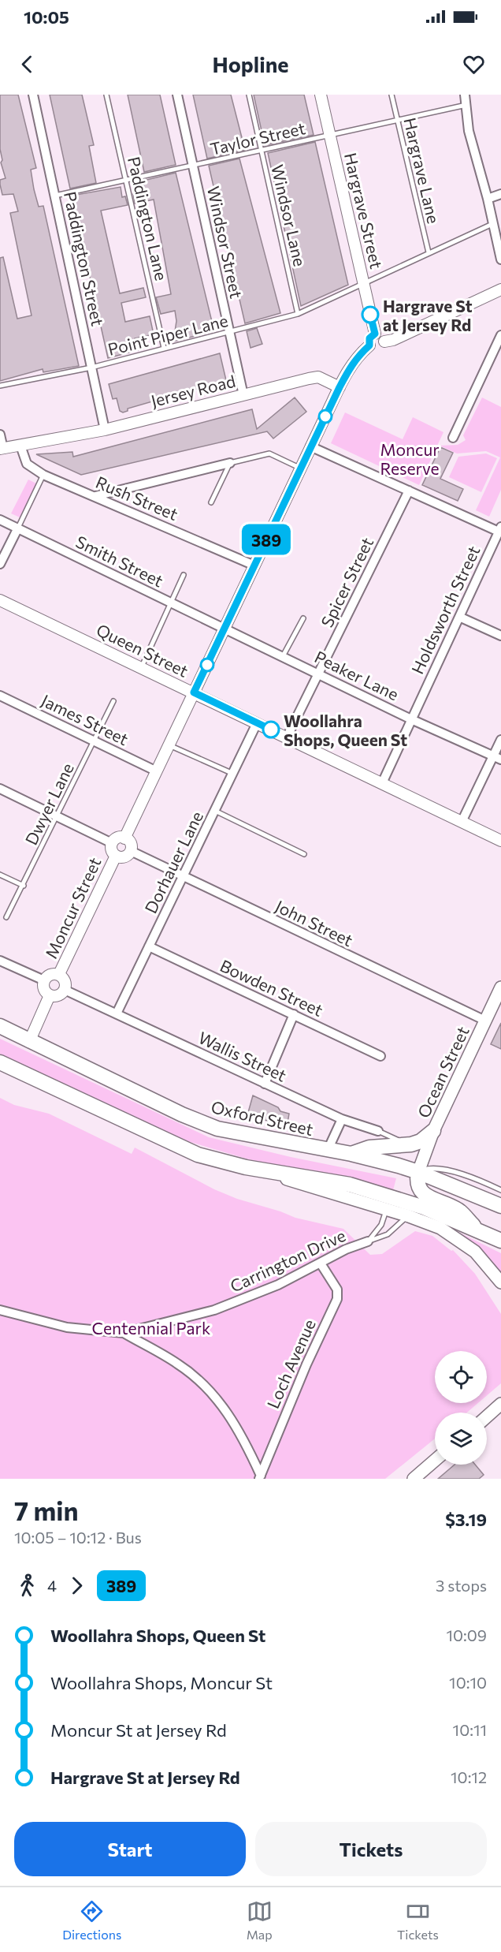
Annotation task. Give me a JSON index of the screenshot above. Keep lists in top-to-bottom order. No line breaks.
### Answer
{"streets":{"main road":["Ocean Street","Oxford Street"],"street":["Hargrave Street","Windsor Street","Paddington Street","Jersey Road","Rush Street","Smith Street","Spicer Street","Holdsworth Street","Queen Street","Peaker Lane","James Street","Dorhauer Lane","Moncur Street","John Street","Bowden Street","Wallis Street","Carrington Drive","Loch Avenue"],"lane":["Taylor Street","Hargrave Lane","Windsor Lane","Paddington Lane","Point Piper Lane","Dwyer Lane"]},"crossings":[["Taylor Street","Hargrave Lane"],["Taylor Street","Hargrave Street"],["Taylor Street","Windsor Lane"],["Taylor Street","Paddington Lane"],["Taylor Street","Windsor Street"],["Taylor Street","Paddington Street"],["Hargrave Lane","Point Piper Lane"],["Hargrave Street","Point Piper Lane"],["Windsor Lane","Point Piper Lane"],["Paddington Lane","Point Piper Lane"],["Windsor Street","Point Piper Lane"],["Windsor Street","Jersey Road"],["Paddington Street","Point Piper Lane"],["Paddington Street","Jersey Road"],["Jersey Road","Rush Street"],["Smith Street","Peaker Lane"],["Spicer Street","Queen Street"],["Spicer Street","Peaker Lane"],["Holdsworth Street","Queen Street"],["Holdsworth Street","Peaker Lane"],["Queen Street","Dorhauer Lane"],["James Street","Dwyer Lane"],["Dorhauer Lane","John Street"],["Dorhauer Lane","Bowden Street"],["Dorhauer Lane","Wallis Street"],["Moncur Street","John Street"],["Moncur Street","Wallis Street"],["John Street","Ocean Street"],["Ocean Street","Oxford Street"],["Carrington Drive","Loch Avenue"]],"parks":["Moncur Reserve","Centennial Park"],"places":["Hargrave St at Jersey Rd","Woollahra Shops, Queen St"],"lines":["bus line 389"],"page":{"status":"10:05","header":"Hopline","on_map":"389","heading":["7 min","10:05 – 10:12 · Bus","$3.19"],"legs":["4","389","3 stops"],"list":[{"name":"Woollahra Shops, Queen St","value":"10:09"},{"name":"Woollahra Shops, Moncur St","value":"10:10"},{"name":"Moncur St at Jersey Rd","value":"10:11"},{"name":"Hargrave St at Jersey Rd","value":"10:12"}],"buttons":["Start","Tickets"],"tabs":["Directions","Map","Tickets"]}}
